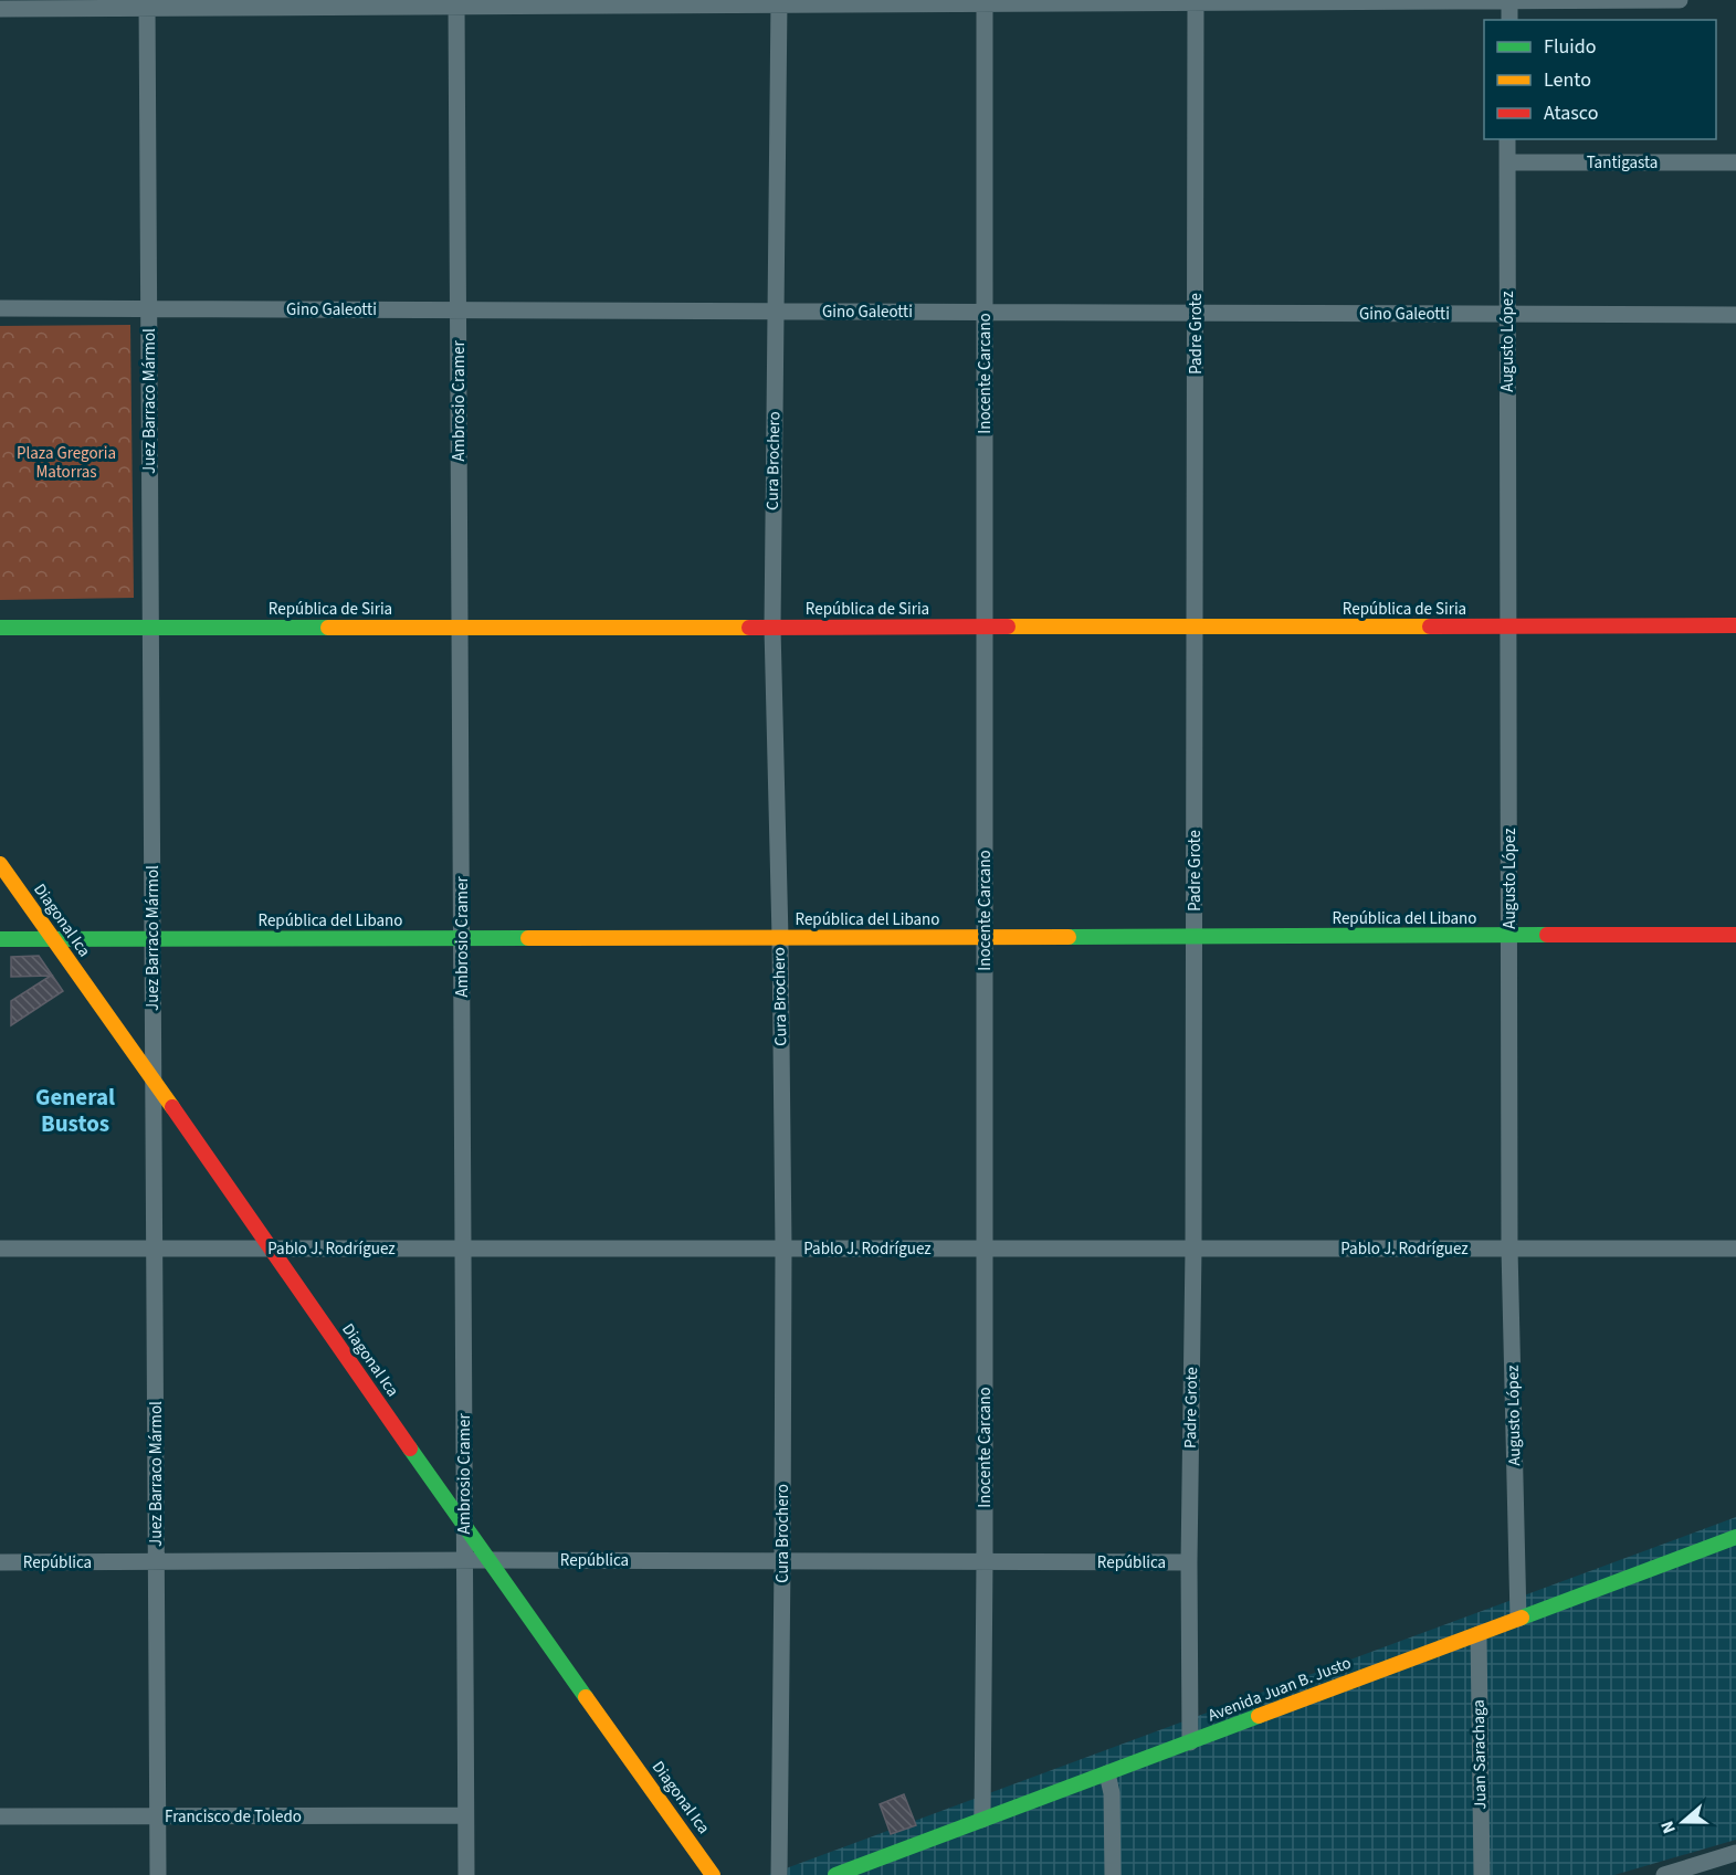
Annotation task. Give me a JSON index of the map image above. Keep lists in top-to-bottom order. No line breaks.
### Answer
{"streets":{"main road":["República de Siria","República del Libano","Diagonal Ica","Avenida Juan B. Justo"],"street":["Tantigasta","Gino Galeotti","Padre Grote","Augusto López","Inocente Carcano","Juez Barraco Mármol","Ambrosio Cramer","Cura Brochero","Pablo J. Rodríguez","República","Juan Sarachaga","Francisco de Toledo"]},"crossings":[["Tantigasta","Augusto López"],["Gino Galeotti","Padre Grote"],["Gino Galeotti","Augusto López"],["Gino Galeotti","Inocente Carcano"],["Gino Galeotti","Juez Barraco Mármol"],["Gino Galeotti","Ambrosio Cramer"],["Gino Galeotti","Cura Brochero"],["Padre Grote","República de Siria"],["Padre Grote","República del Libano"],["Padre Grote","Pablo J. Rodríguez"],["Padre Grote","República"],["Padre Grote","Avenida Juan B. Justo"],["Augusto López","República de Siria"],["Augusto López","República del Libano"],["Augusto López","Pablo J. Rodríguez"],["Augusto López","Avenida Juan B. Justo"],["Inocente Carcano","República de Siria"],["Inocente Carcano","República del Libano"],["Inocente Carcano","Pablo J. Rodríguez"],["Inocente Carcano","República"],["Inocente Carcano","Avenida Juan B. Justo"],["Juez Barraco Mármol","República de Siria"],["Juez Barraco Mármol","República del Libano"],["Juez Barraco Mármol","Diagonal Ica"],["Juez Barraco Mármol","Pablo J. Rodríguez"],["Juez Barraco Mármol","República"],["Juez Barraco Mármol","Francisco de Toledo"],["Ambrosio Cramer","República de Siria"],["Ambrosio Cramer","República del Libano"],["Ambrosio Cramer","Diagonal Ica"],["Ambrosio Cramer","Pablo J. Rodríguez"],["Ambrosio Cramer","República"],["Ambrosio Cramer","Francisco de Toledo"],["Cura Brochero","República de Siria"],["Cura Brochero","República del Libano"],["Cura Brochero","Pablo J. Rodríguez"],["Cura Brochero","República"],["República del Libano","Diagonal Ica"],["Diagonal Ica","Pablo J. Rodríguez"],["Diagonal Ica","República"],["Avenida Juan B. Justo","Juan Sarachaga"]],"districts":["General Bustos"],"parks":["Plaza Gregoria Matorras"],"legend":["Fluido","Lento","Atasco"],"north":"left"}
